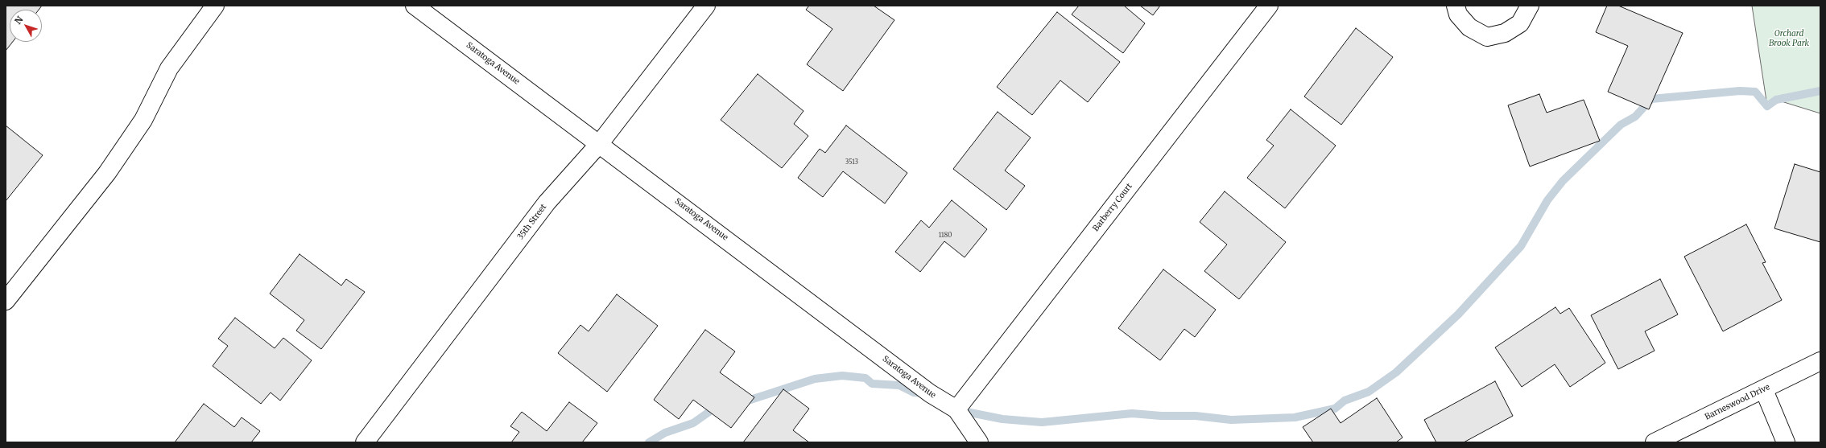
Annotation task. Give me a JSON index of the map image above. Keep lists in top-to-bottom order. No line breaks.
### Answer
{"streets":{"street":["Saratoga Avenue","Barberry Court","35th Street","Barneswood Drive"]},"crossings":[["Saratoga Avenue","Barberry Court"],["Saratoga Avenue","35th Street"]],"parks":["Orchard Brook Park"],"house_numbers":["3513","1180"],"north":"top left"}
